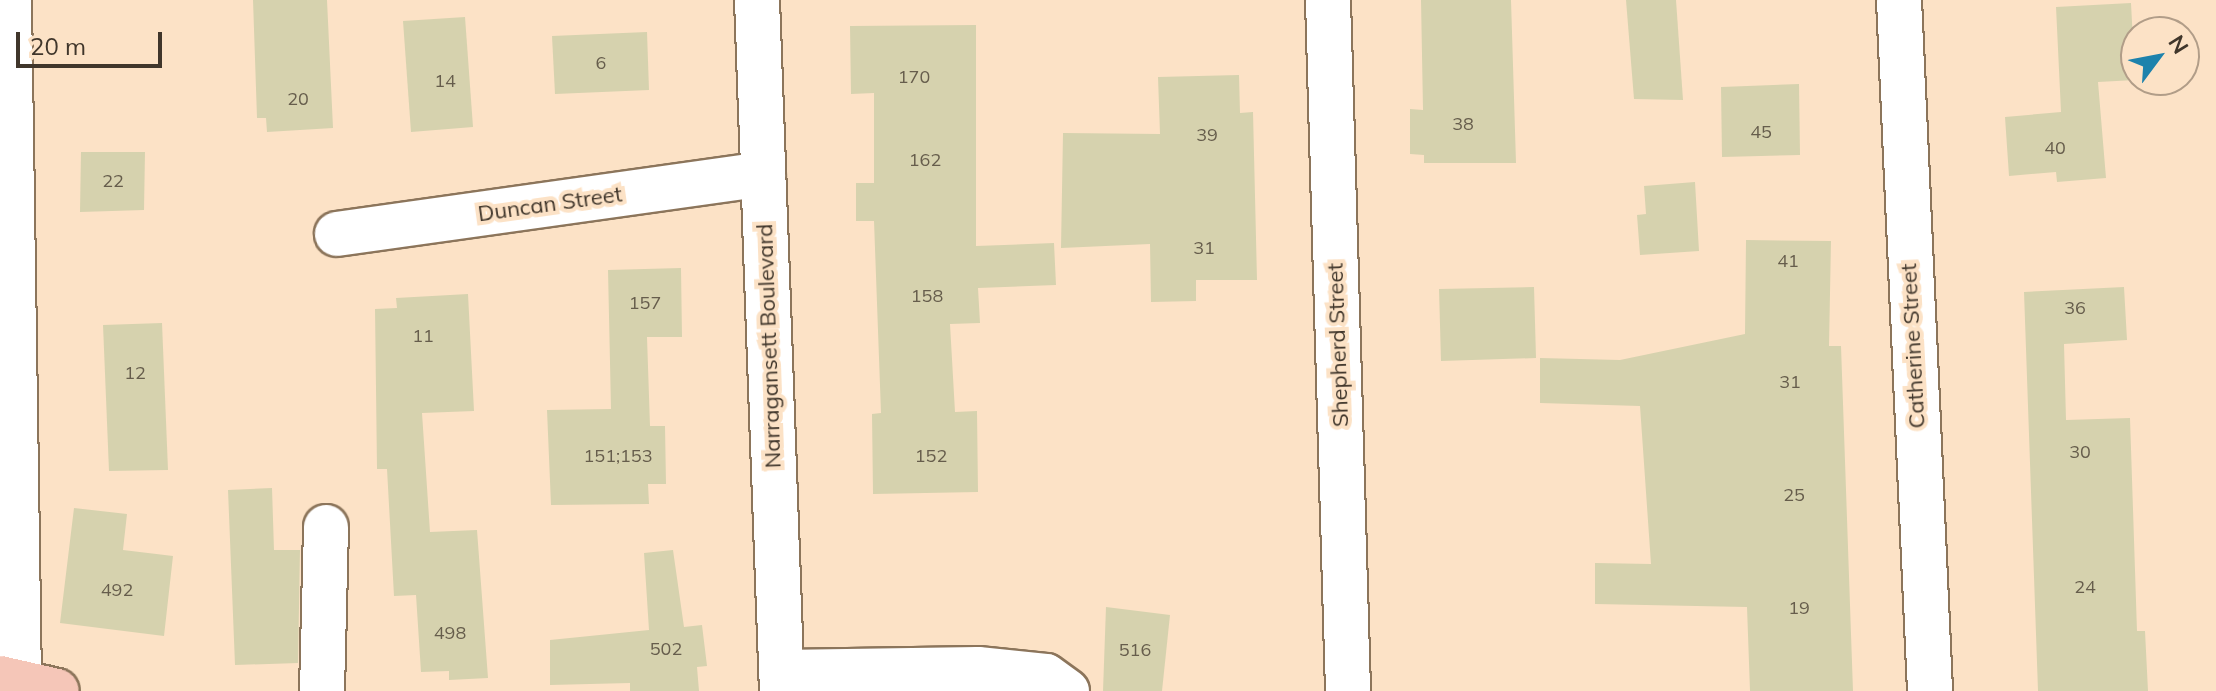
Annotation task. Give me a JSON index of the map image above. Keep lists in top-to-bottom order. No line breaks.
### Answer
{"streets":{"street":["Duncan Street","Shepherd Street","Narragansett Boulevard","Catherine Street"]},"crossings":[["Duncan Street","Narragansett Boulevard"]],"house_numbers":["6","170","14","20","38","45","39","40","162","22","31","41","158","157","36","11","12","31","30","151;153","152","25","24","492","19","498","502","516"],"scale_bar":"20 m","north":"top right"}
